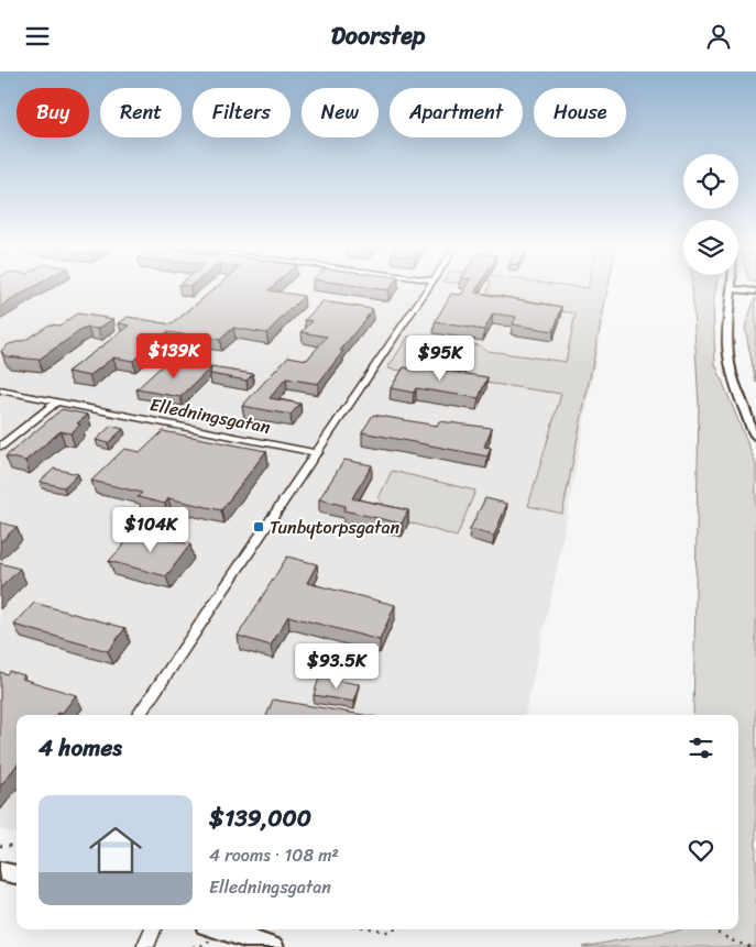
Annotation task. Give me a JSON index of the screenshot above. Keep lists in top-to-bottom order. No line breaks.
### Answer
{"streets":{"street":["Elledningsgatan"]},"places":{"transit":["Tunbytorpsgatan"]},"page":{"header":"Doorstep","chip":["Buy","Rent","Filters","New","Apartment","House"],"price":["$139K","$95K","$104K","$93.5K"],"heading":"4 homes","list":[{"name":"$139,000","note":"4 rooms · 108 m² · Elledningsgatan"}]}}
